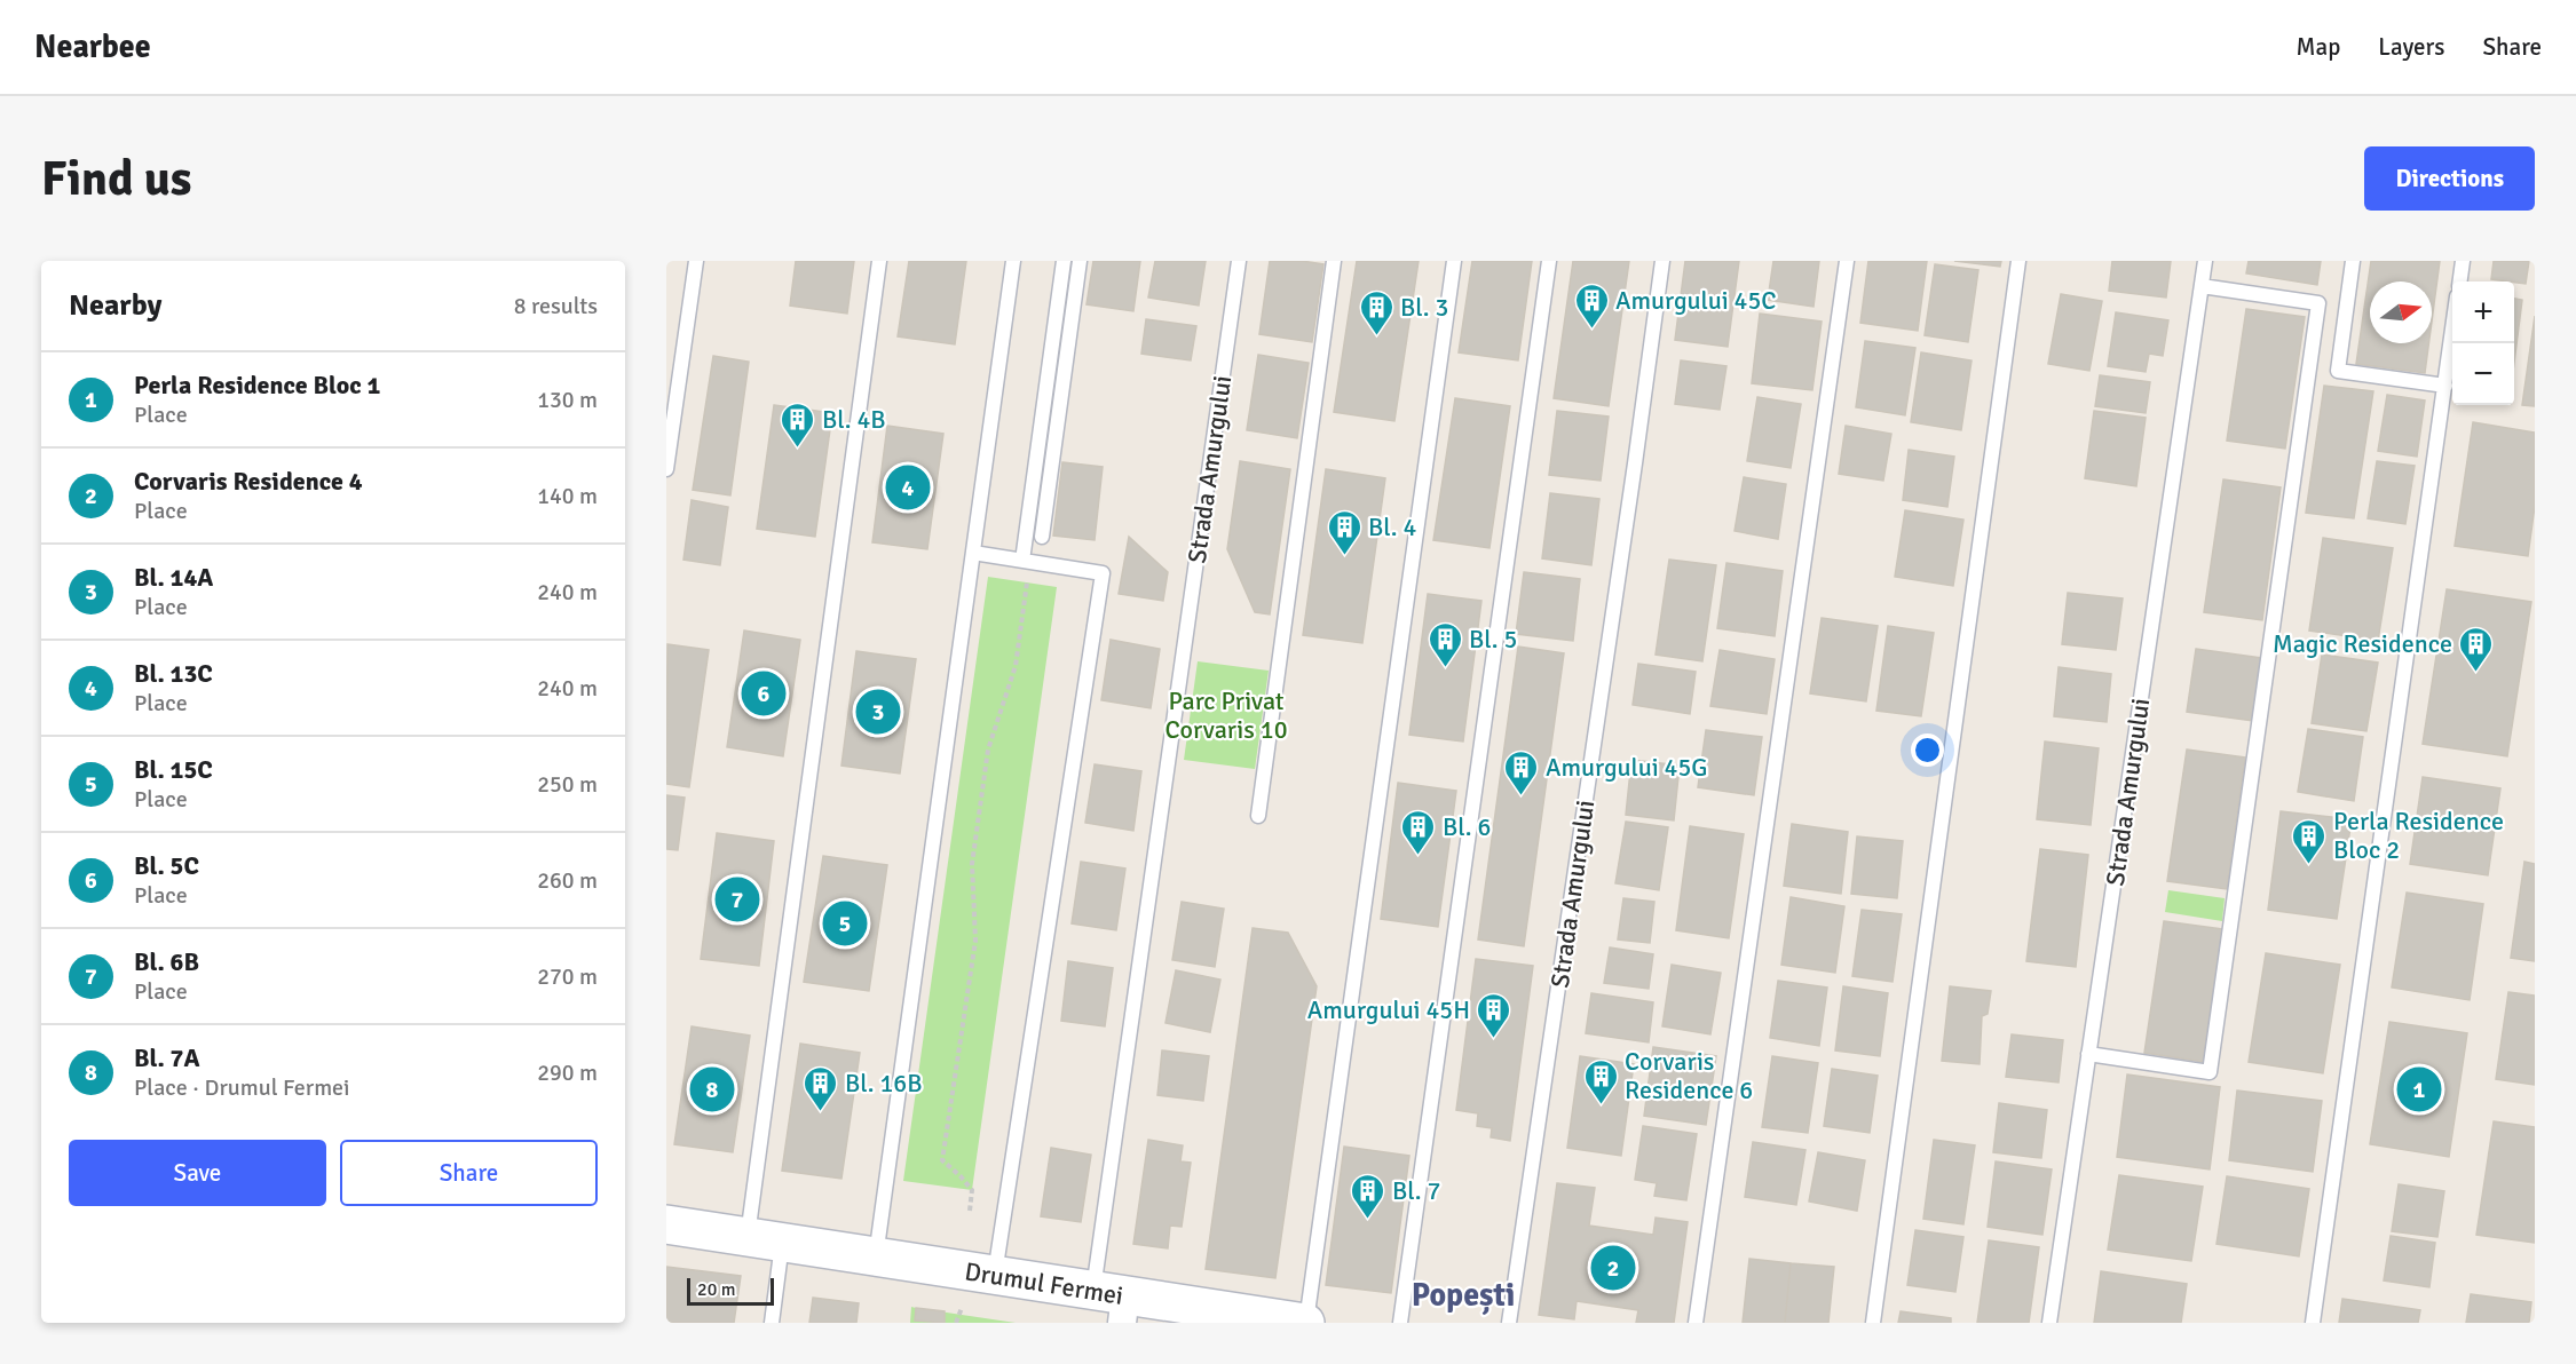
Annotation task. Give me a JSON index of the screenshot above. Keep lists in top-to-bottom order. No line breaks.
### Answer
{"streets":{"street":["Drumul Fermei"],"lane":["Strada Amurgului"]},"crossings":[["Strada Amurgului","Drumul Fermei"]],"districts":["Popești"],"parks":["Parc Privat Corvaris 10"],"places":{"building":["Amurgului 45C","Bl. 3","Bl. 4B","Bl. 4","Bl. 5","Magic Residence","Amurgului 45G","Bl. 6","Perla Residence Bloc 2","Amurgului 45H","Corvaris Residence 6","Bl. 16B","Bl. 7"]},"scale_bar":"20 m","north":"right","page":{"header":"Nearbee","nav":["Map","Layers","Share"],"buttons":["Directions",["Save","Share"]],"title":"Find us","heading":["Nearby","8 results"],"map_buttons":["+","−"],"list":[{"mark":"1","name":"Perla Residence Bloc 1","note":"Place","value":"130 m"},{"mark":"2","name":"Corvaris Residence 4","note":"Place","value":"140 m"},{"mark":"3","name":"Bl. 14A","note":"Place","value":"240 m"},{"mark":"4","name":"Bl. 13C","note":"Place","value":"240 m"},{"mark":"5","name":"Bl. 15C","note":"Place","value":"250 m"},{"mark":"6","name":"Bl. 5C","note":"Place","value":"260 m"},{"mark":"7","name":"Bl. 6B","note":"Place","value":"270 m"},{"mark":"8","name":"Bl. 7A","note":"Place · Drumul Fermei","value":"290 m"}],"pins":["4","6","3","7","5","1","8","2"],"scale":"20 m"}}
